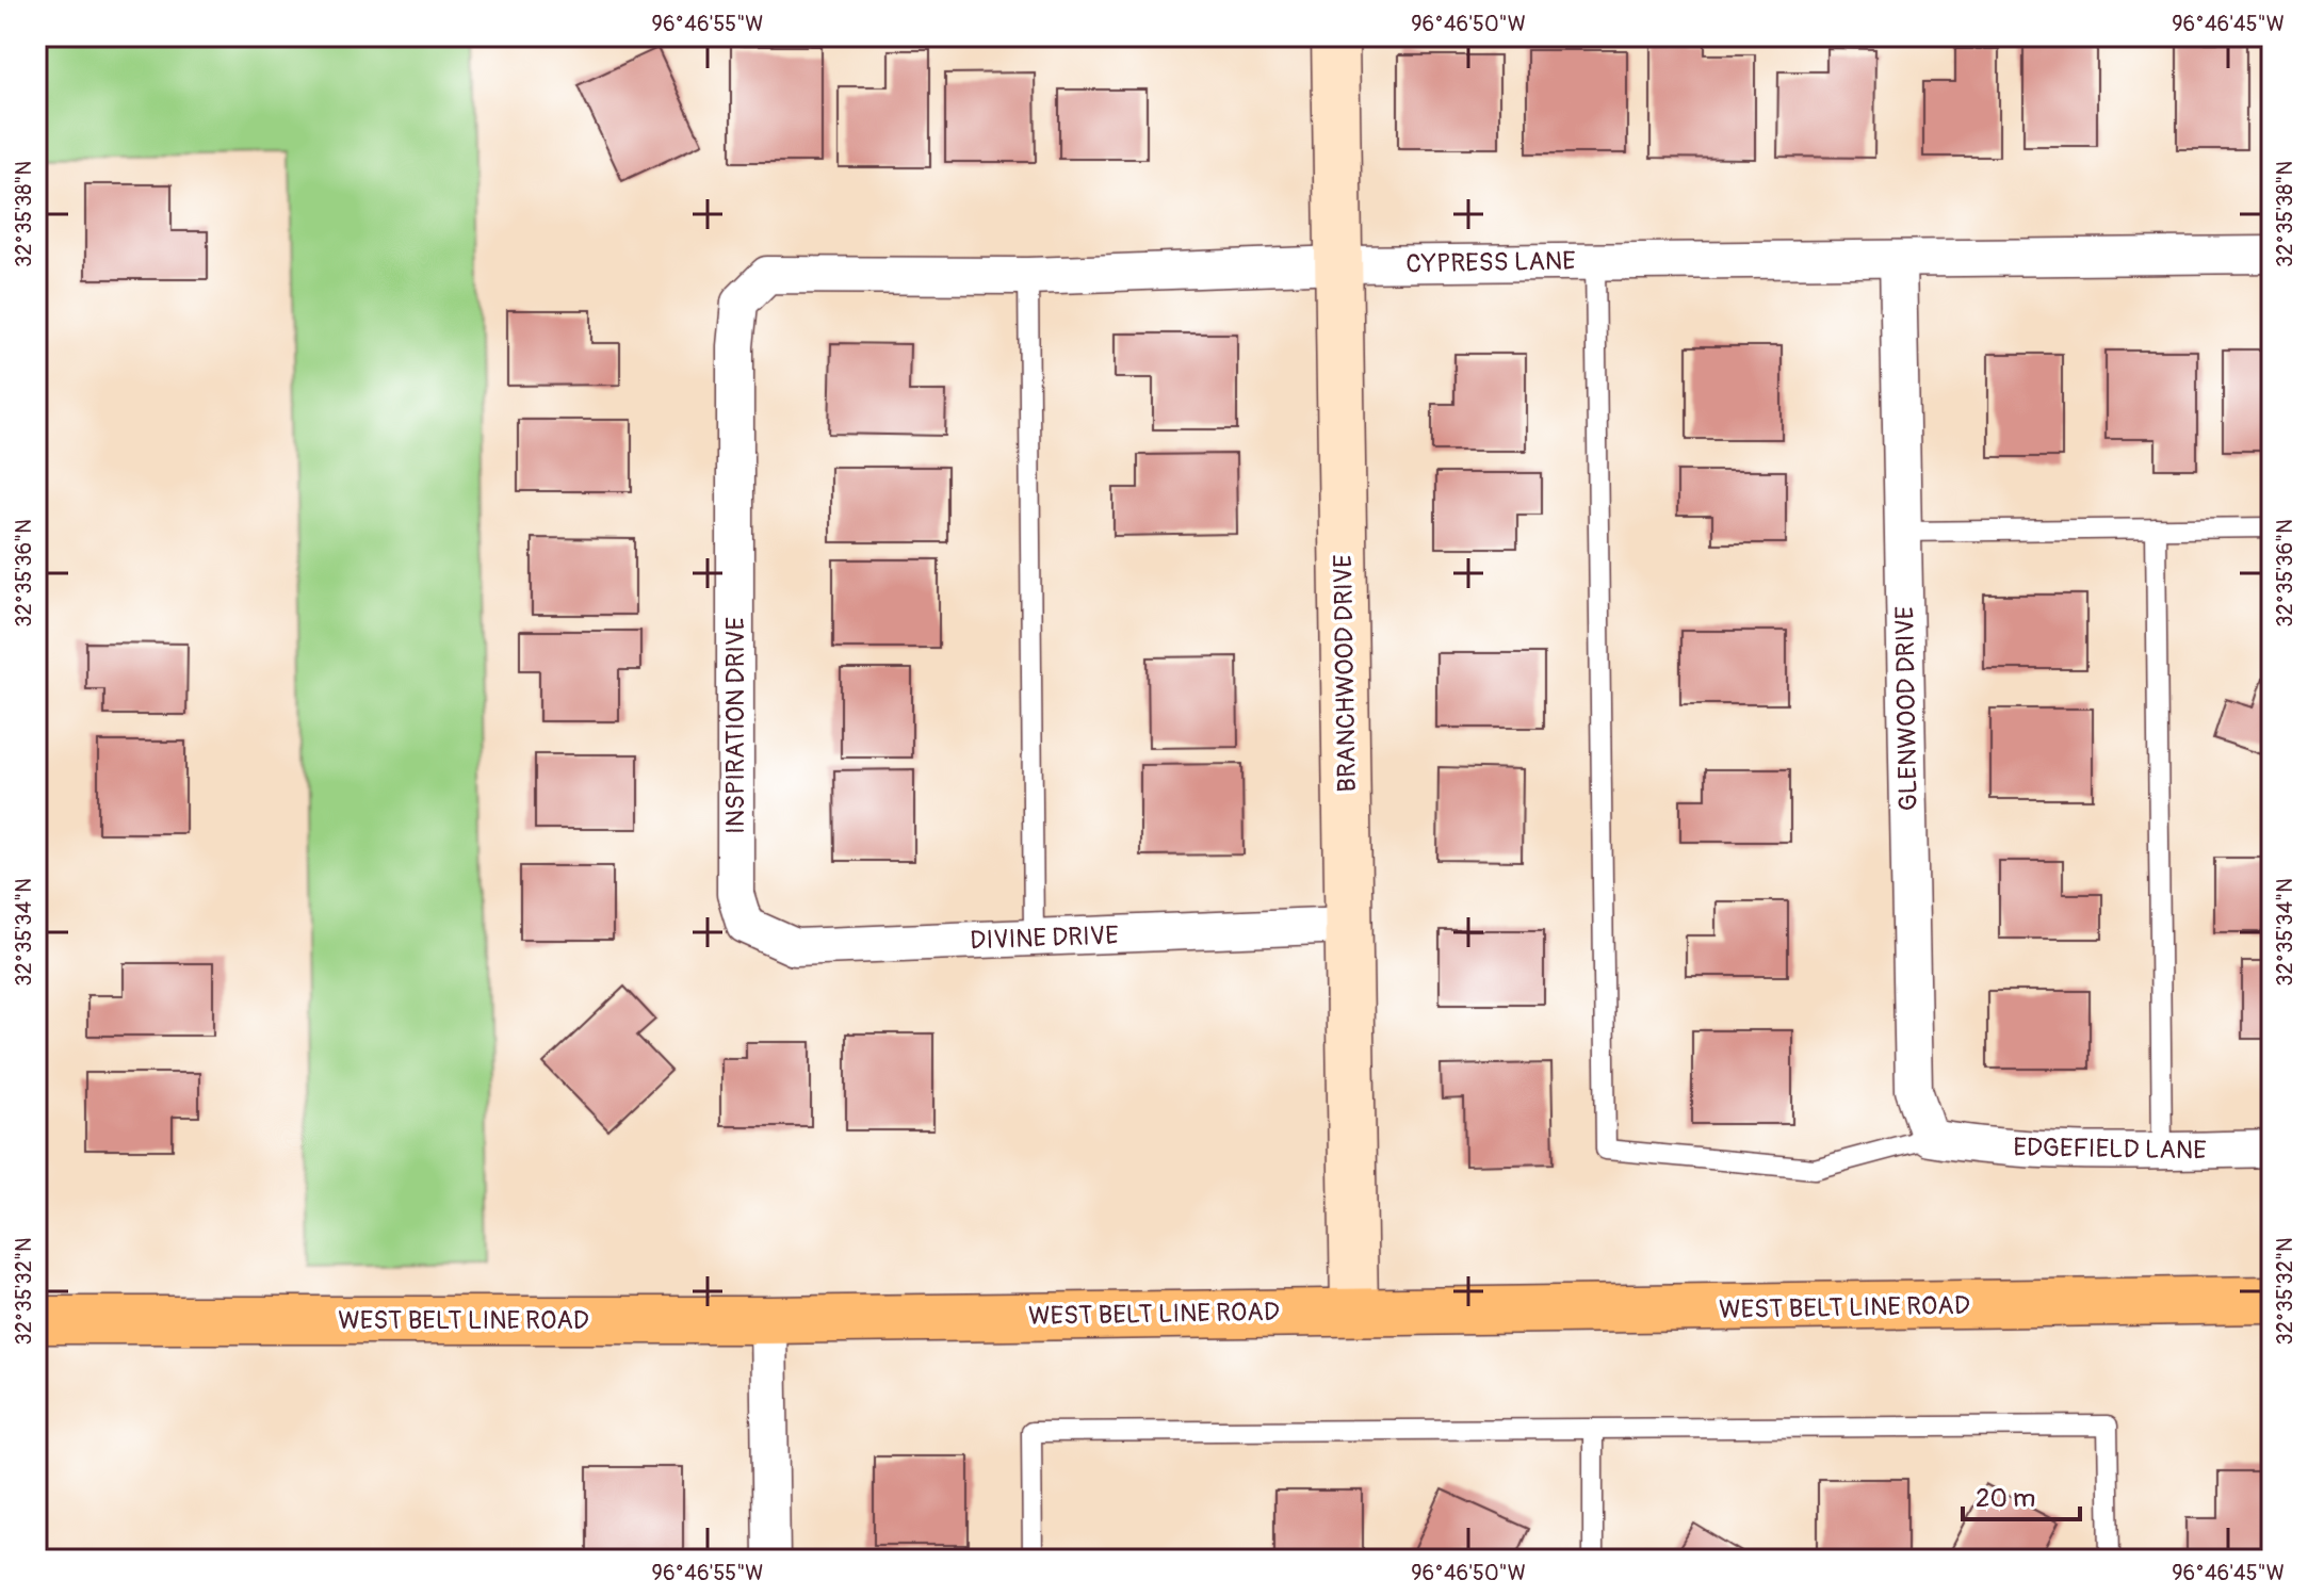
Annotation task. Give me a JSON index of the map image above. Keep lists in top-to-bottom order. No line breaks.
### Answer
{"streets":{"main road":["WEST BELT LINE ROAD"],"street":["CYPRESS LANE","BRANCHWOOD DRIVE","GLENWOOD DRIVE","INSPIRATION DRIVE","DIVINE DRIVE","EDGEFIELD LANE"]},"crossings":[["CYPRESS LANE","BRANCHWOOD DRIVE"],["CYPRESS LANE","GLENWOOD DRIVE"],["CYPRESS LANE","INSPIRATION DRIVE"],["BRANCHWOOD DRIVE","DIVINE DRIVE"],["BRANCHWOOD DRIVE","WEST BELT LINE ROAD"],["GLENWOOD DRIVE","EDGEFIELD LANE"],["INSPIRATION DRIVE","DIVINE DRIVE"]],"scale_bar":"20 m","coordinates":["96°46'55\"W","96°46'50\"W","96°46'45\"W","32°35'38\"N","32°35'36\"N","32°35'34\"N","32°35'32\"N"]}
